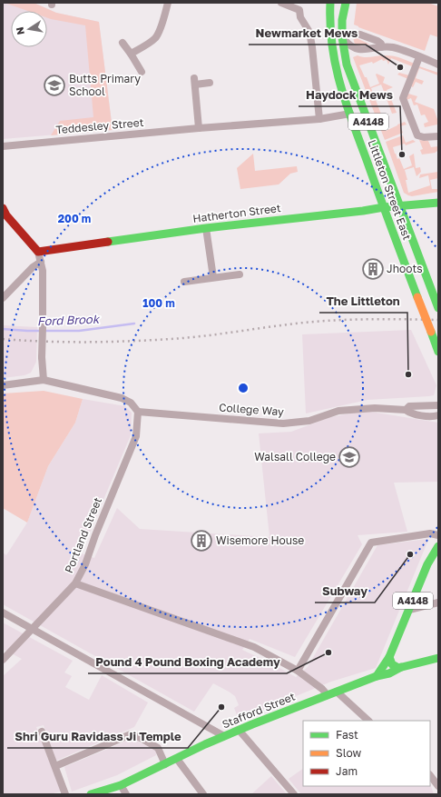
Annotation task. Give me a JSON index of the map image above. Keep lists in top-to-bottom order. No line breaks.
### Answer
{"streets":{"main road":["A4148","Littleton Street East","Hatherton Street","Stafford Street"],"street":["Teddesley Street","College Way","Portland Street"]},"crossings":[["Teddesley Street","Littleton Street East"],["Littleton Street East","Hatherton Street"],["College Way","Portland Street"],["Portland Street","Stafford Street"]],"water":["Ford Brook"],"places":{"other":["Newmarket Mews","Haydock Mews","The Littleton","Subway","Pound 4 Pound Boxing Academy","Shri Guru Ravidass Ji Temple"],"school or university":["Butts Primary School","Walsall College"],"building":["Jhoots","Wisemore House"]},"legend":["Fast","Slow","Jam"],"north":"left","rings":["200 m","100 m"]}
